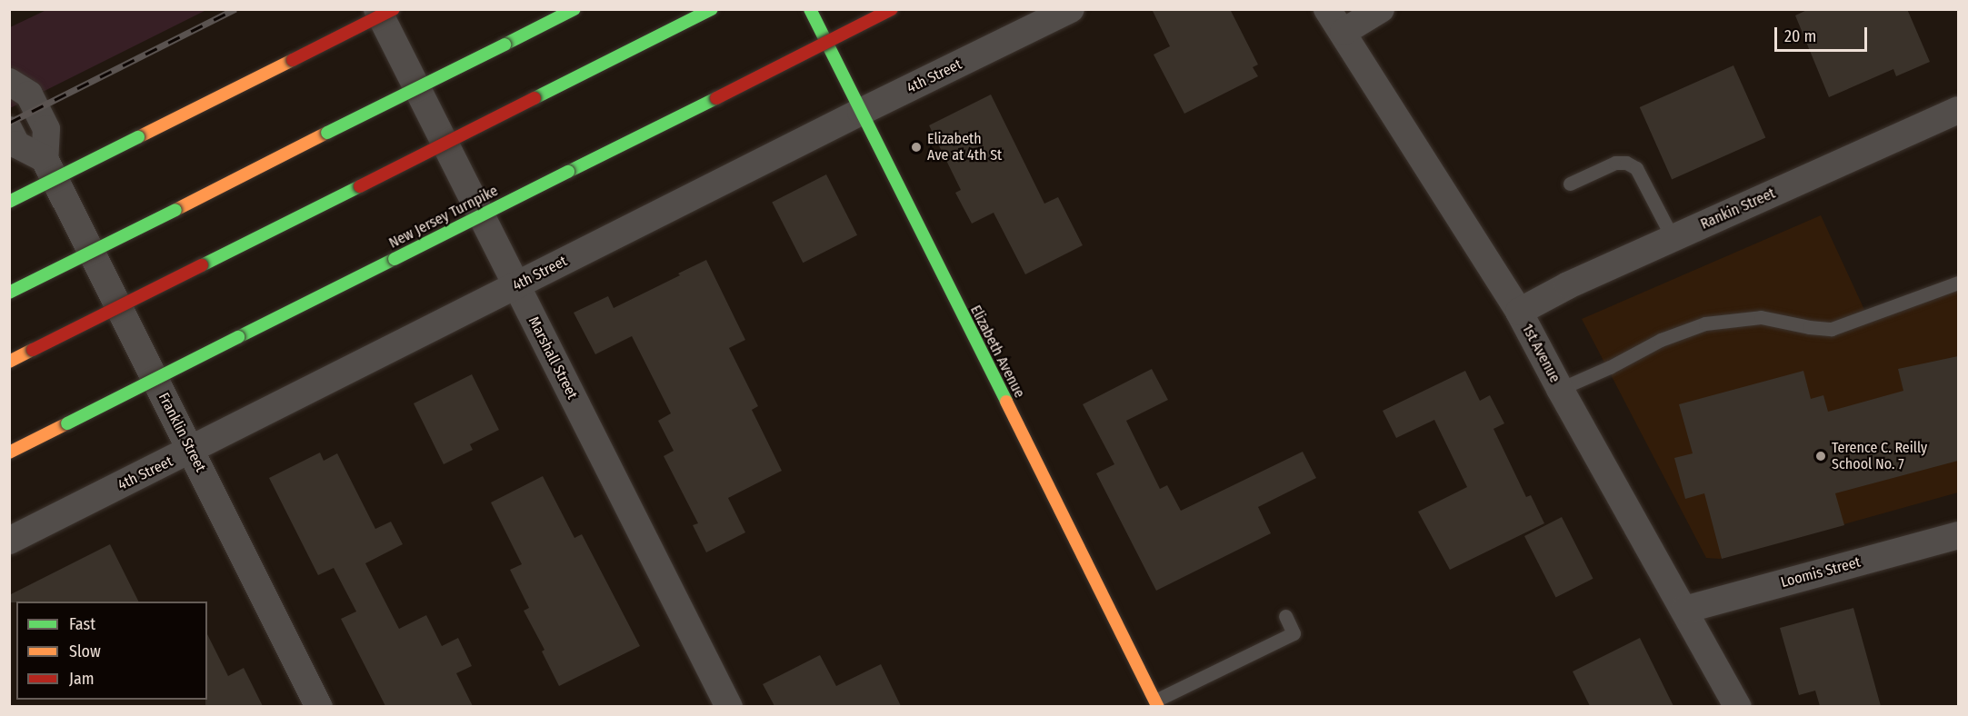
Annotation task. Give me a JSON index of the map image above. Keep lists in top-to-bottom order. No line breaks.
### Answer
{"streets":{"main road":["New Jersey Turnpike","Elizabeth Avenue"],"street":["4th Street","Rankin Street","1st Avenue","Marshall Street","Franklin Street","Loomis Street"]},"crossings":[["4th Street","Elizabeth Avenue"],["4th Street","Marshall Street"],["4th Street","Franklin Street"],["Rankin Street","1st Avenue"],["1st Avenue","Loomis Street"]],"places":["Elizabeth Ave at 4th St","Terence C. Reilly School No. 7"],"legend":["Fast","Slow","Jam"],"scale_bar":"20 m"}
